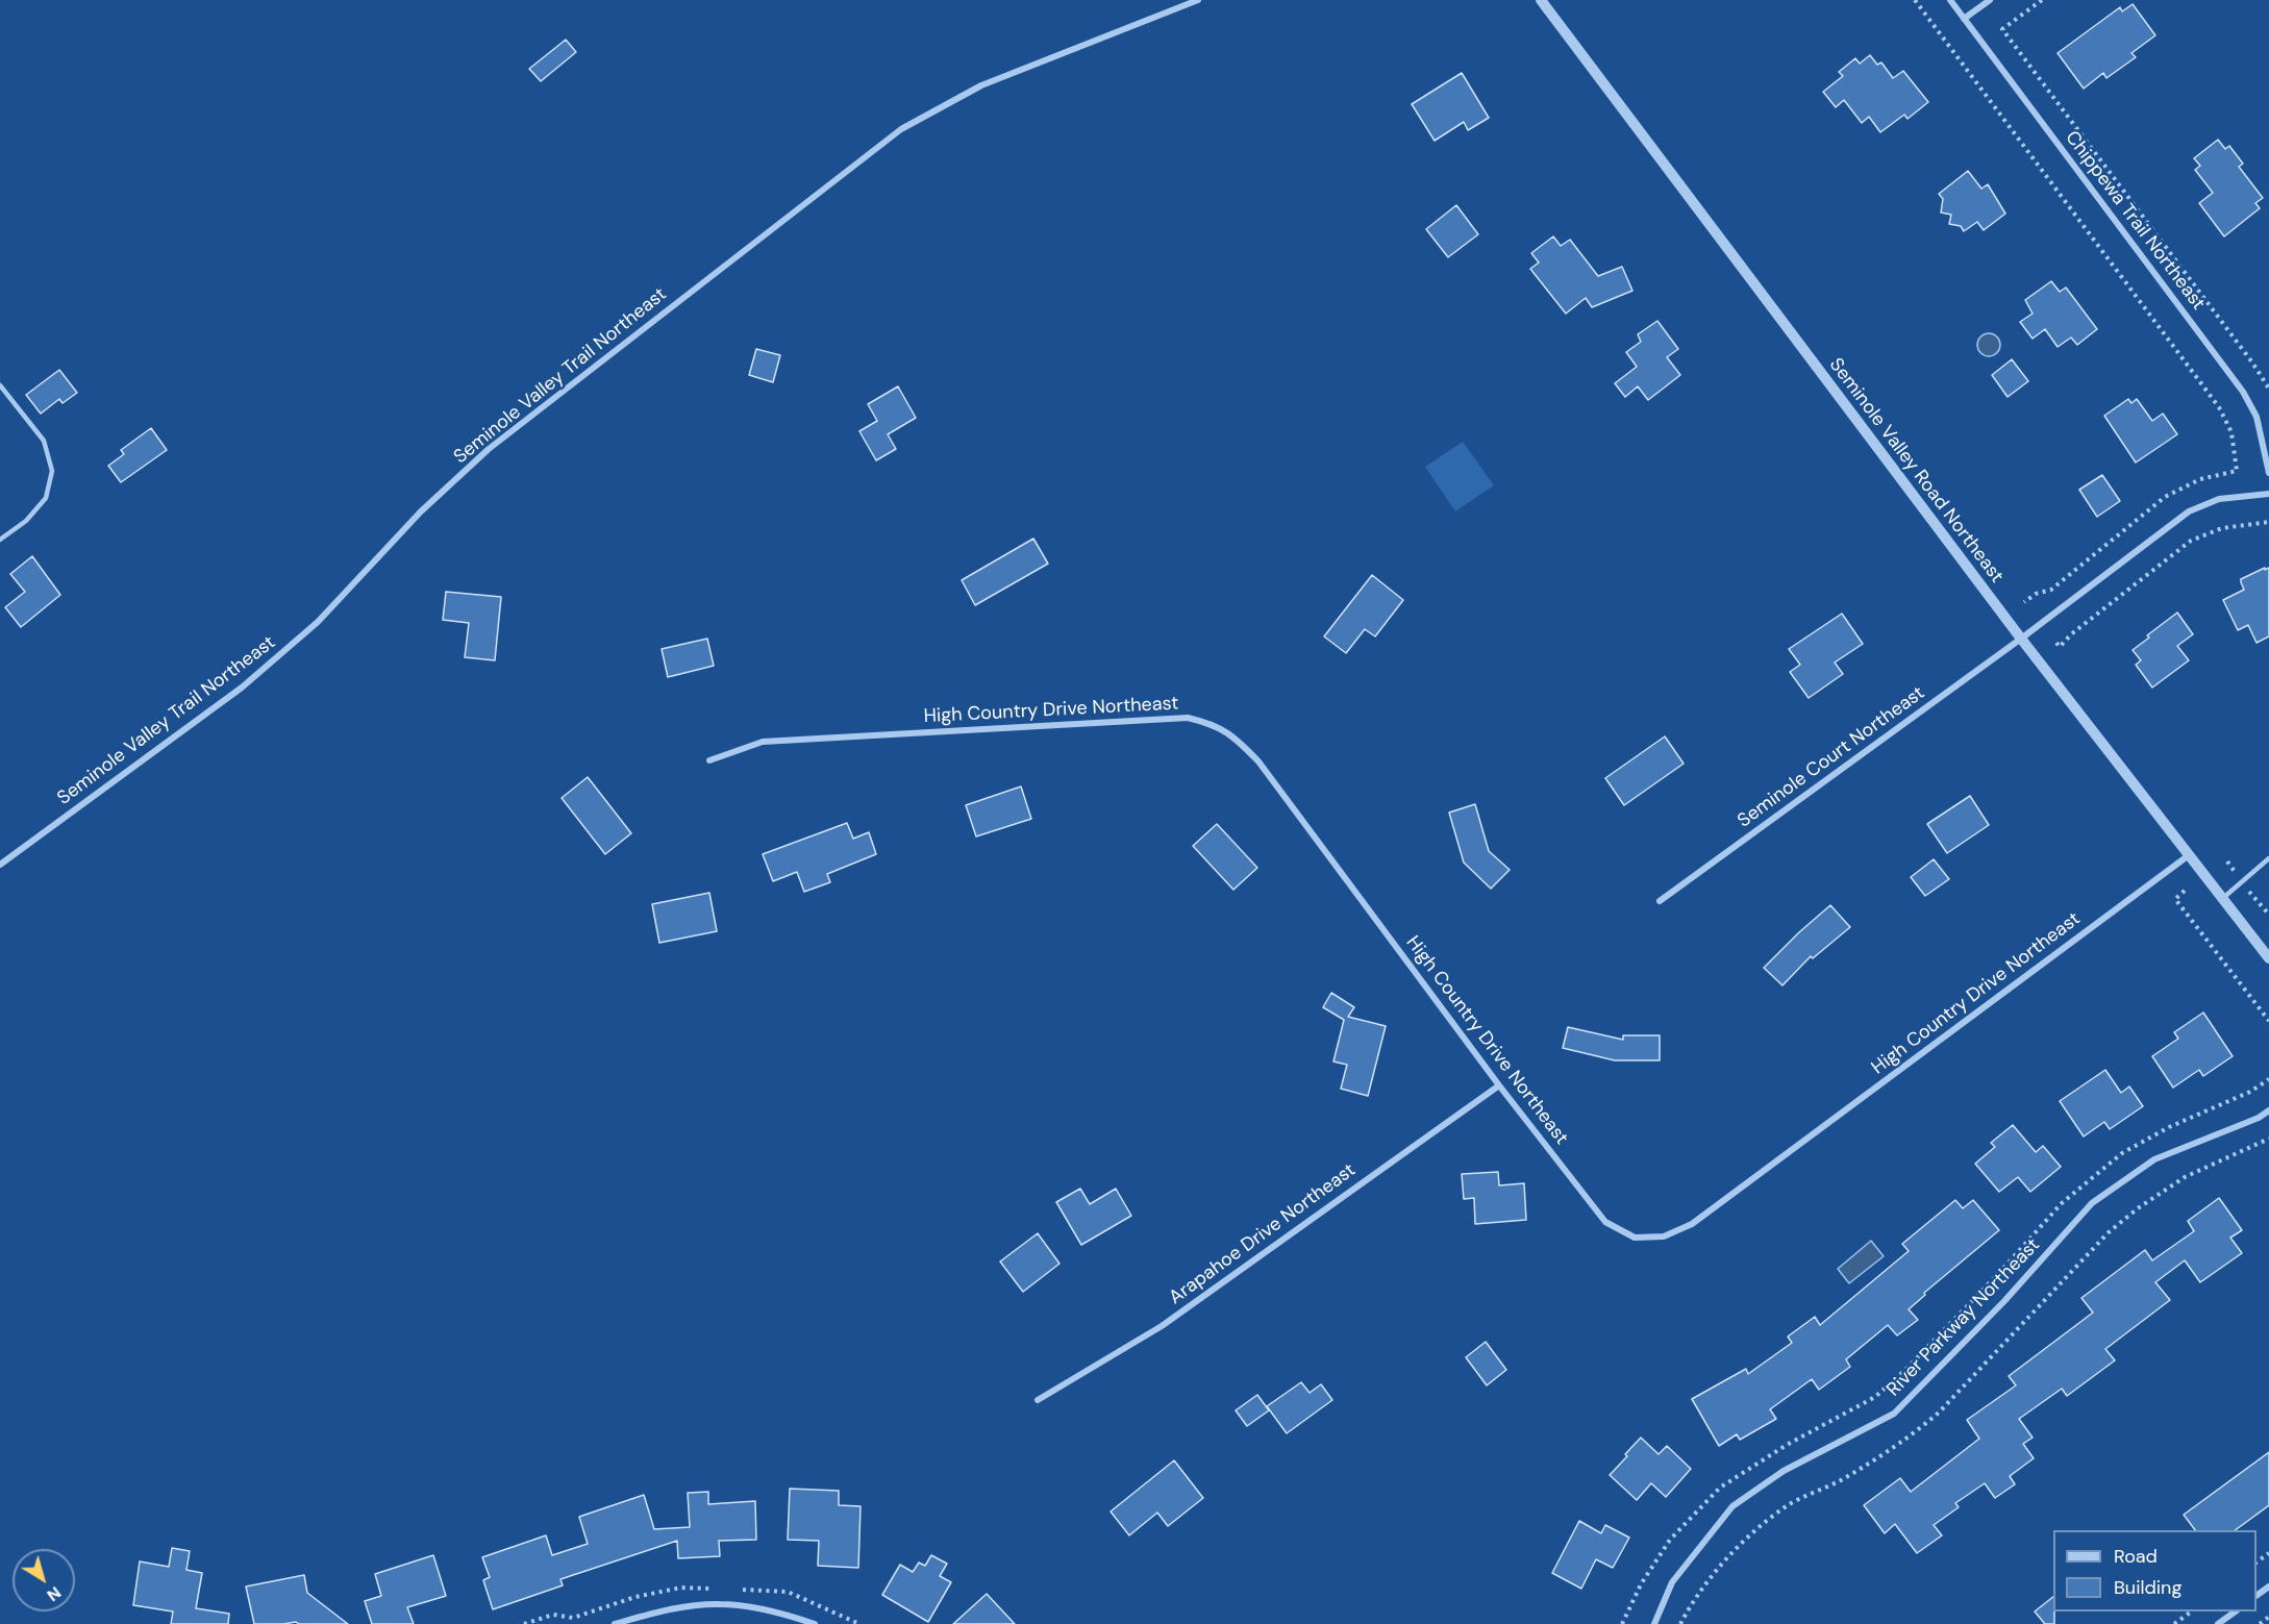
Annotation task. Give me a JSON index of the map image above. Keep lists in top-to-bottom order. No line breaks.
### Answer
{"streets":{"street":["Chippewa Trail Northeast","Seminole Valley Trail Northeast","Seminole Valley Road Northeast","High Country Drive Northeast","Seminole Court Northeast","Arapahoe Drive Northeast","River Parkway Northeast"]},"crossings":[["Seminole Valley Road Northeast","High Country Drive Northeast"],["Seminole Valley Road Northeast","Seminole Court Northeast"],["High Country Drive Northeast","Arapahoe Drive Northeast"]],"legend":["Road","Building"],"north":"bottom right"}
